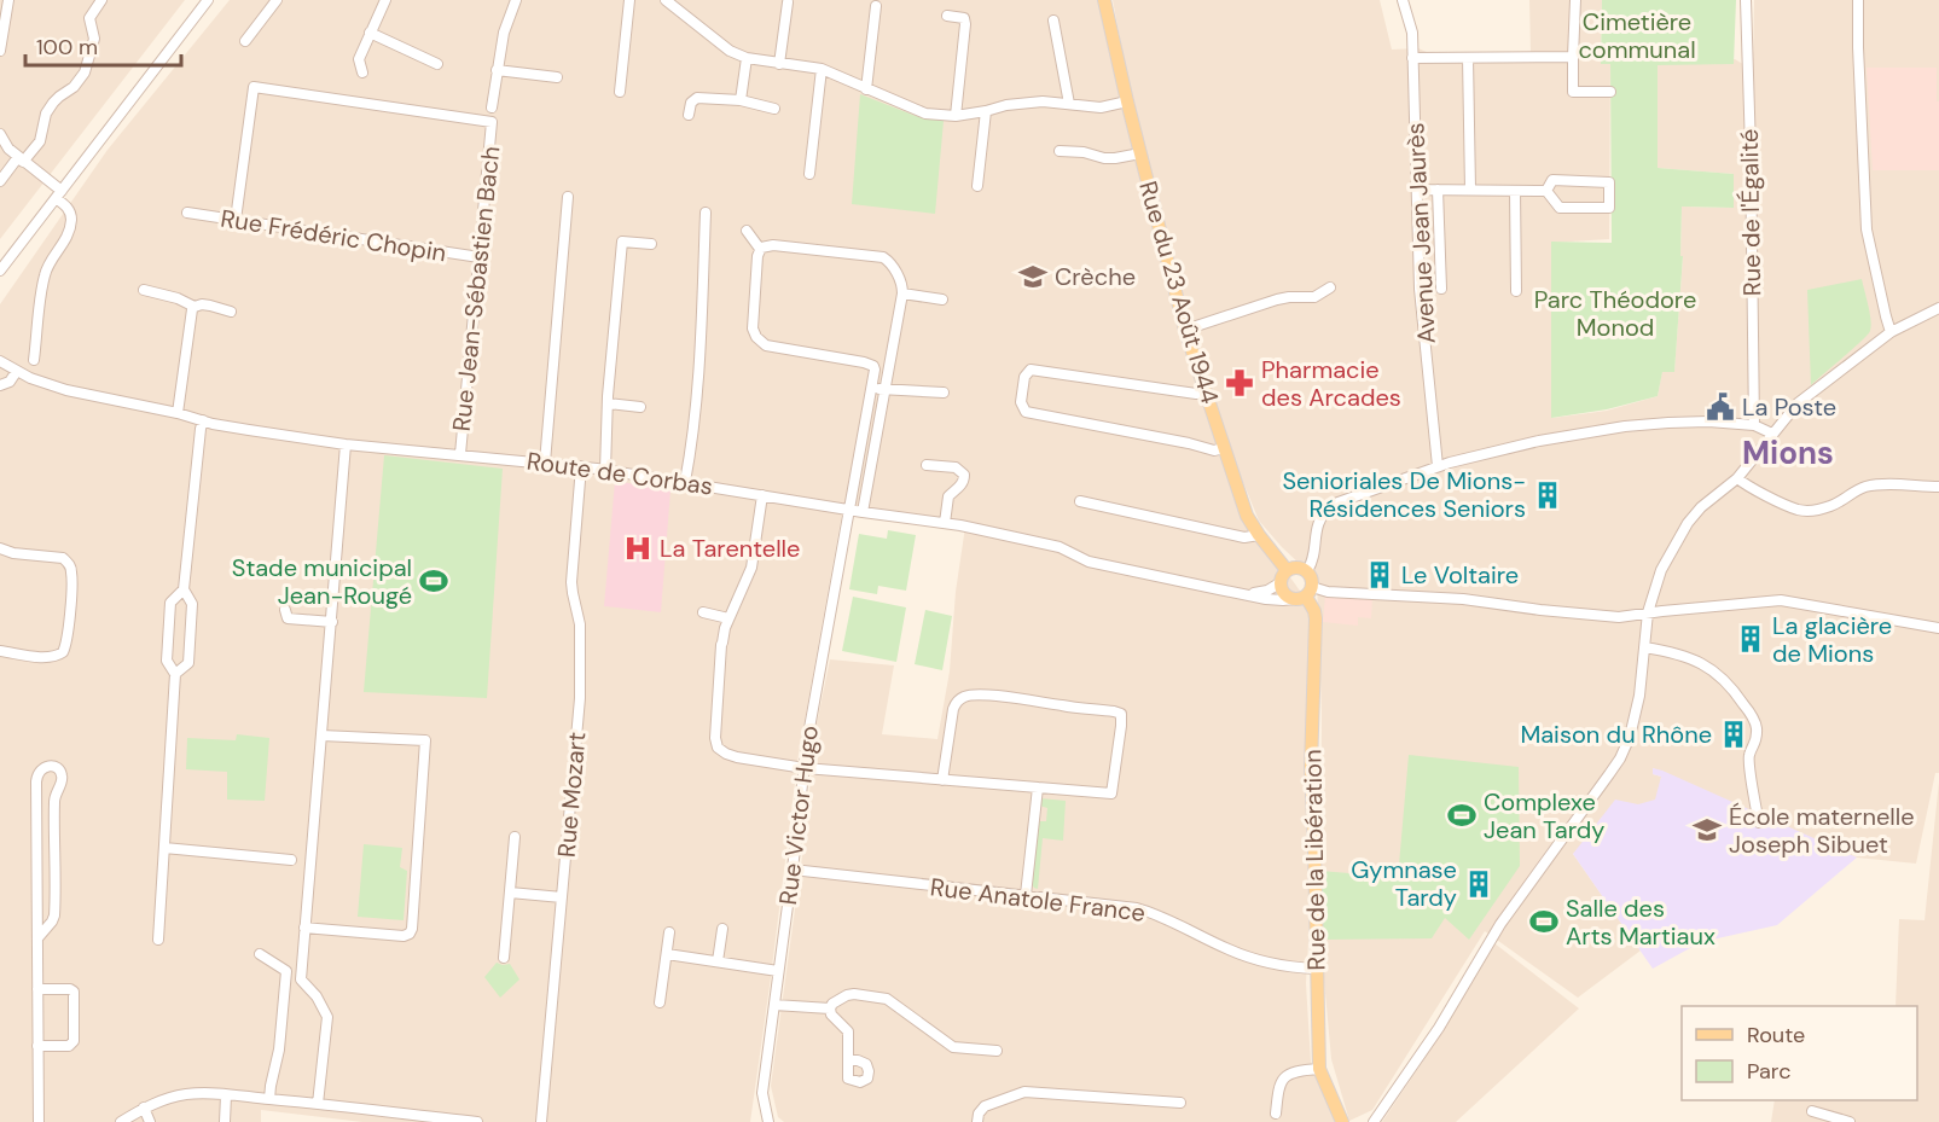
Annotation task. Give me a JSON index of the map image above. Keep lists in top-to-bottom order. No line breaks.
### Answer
{"streets":{"main road":["Rue du 23 Août 1944","Rue de la Libération"],"street":["Rue de l'Égalité","Avenue Jean Jaurès","Rue Frédéric Chopin","Rue Jean-Sébastien Bach","Route de Corbas","Rue Mozart","Rue Victor Hugo","Rue Anatole France"]},"crossings":[["Rue Frédéric Chopin","Rue Jean-Sébastien Bach"],["Rue Jean-Sébastien Bach","Route de Corbas"],["Rue du 23 Août 1944","Route de Corbas"],["Rue du 23 Août 1944","Rue de la Libération"],["Route de Corbas","Rue Mozart"],["Route de Corbas","Rue Victor Hugo"],["Route de Corbas","Rue de la Libération"],["Rue Victor Hugo","Rue Anatole France"],["Rue de la Libération","Rue Anatole France"]],"districts":["Mions"],"parks":["Cimetière communal","Parc Théodore Monod"],"places":{"school or university":["Crèche","École maternelle Joseph Sibuet"],"pharmacy":["Pharmacie des Arcades"],"public building":["La Poste"],"building":["Senioriales De Mions- Résidences Seniors","Le Voltaire","La glacière de Mions","Maison du Rhône","Gymnase Tardy"],"hospital":["La Tarentelle"],"sports":["Stade municipal Jean-Rougé","Complexe Jean Tardy","Salle des Arts Martiaux"]},"legend":["Route","Parc"],"scale_bar":"100 m"}
